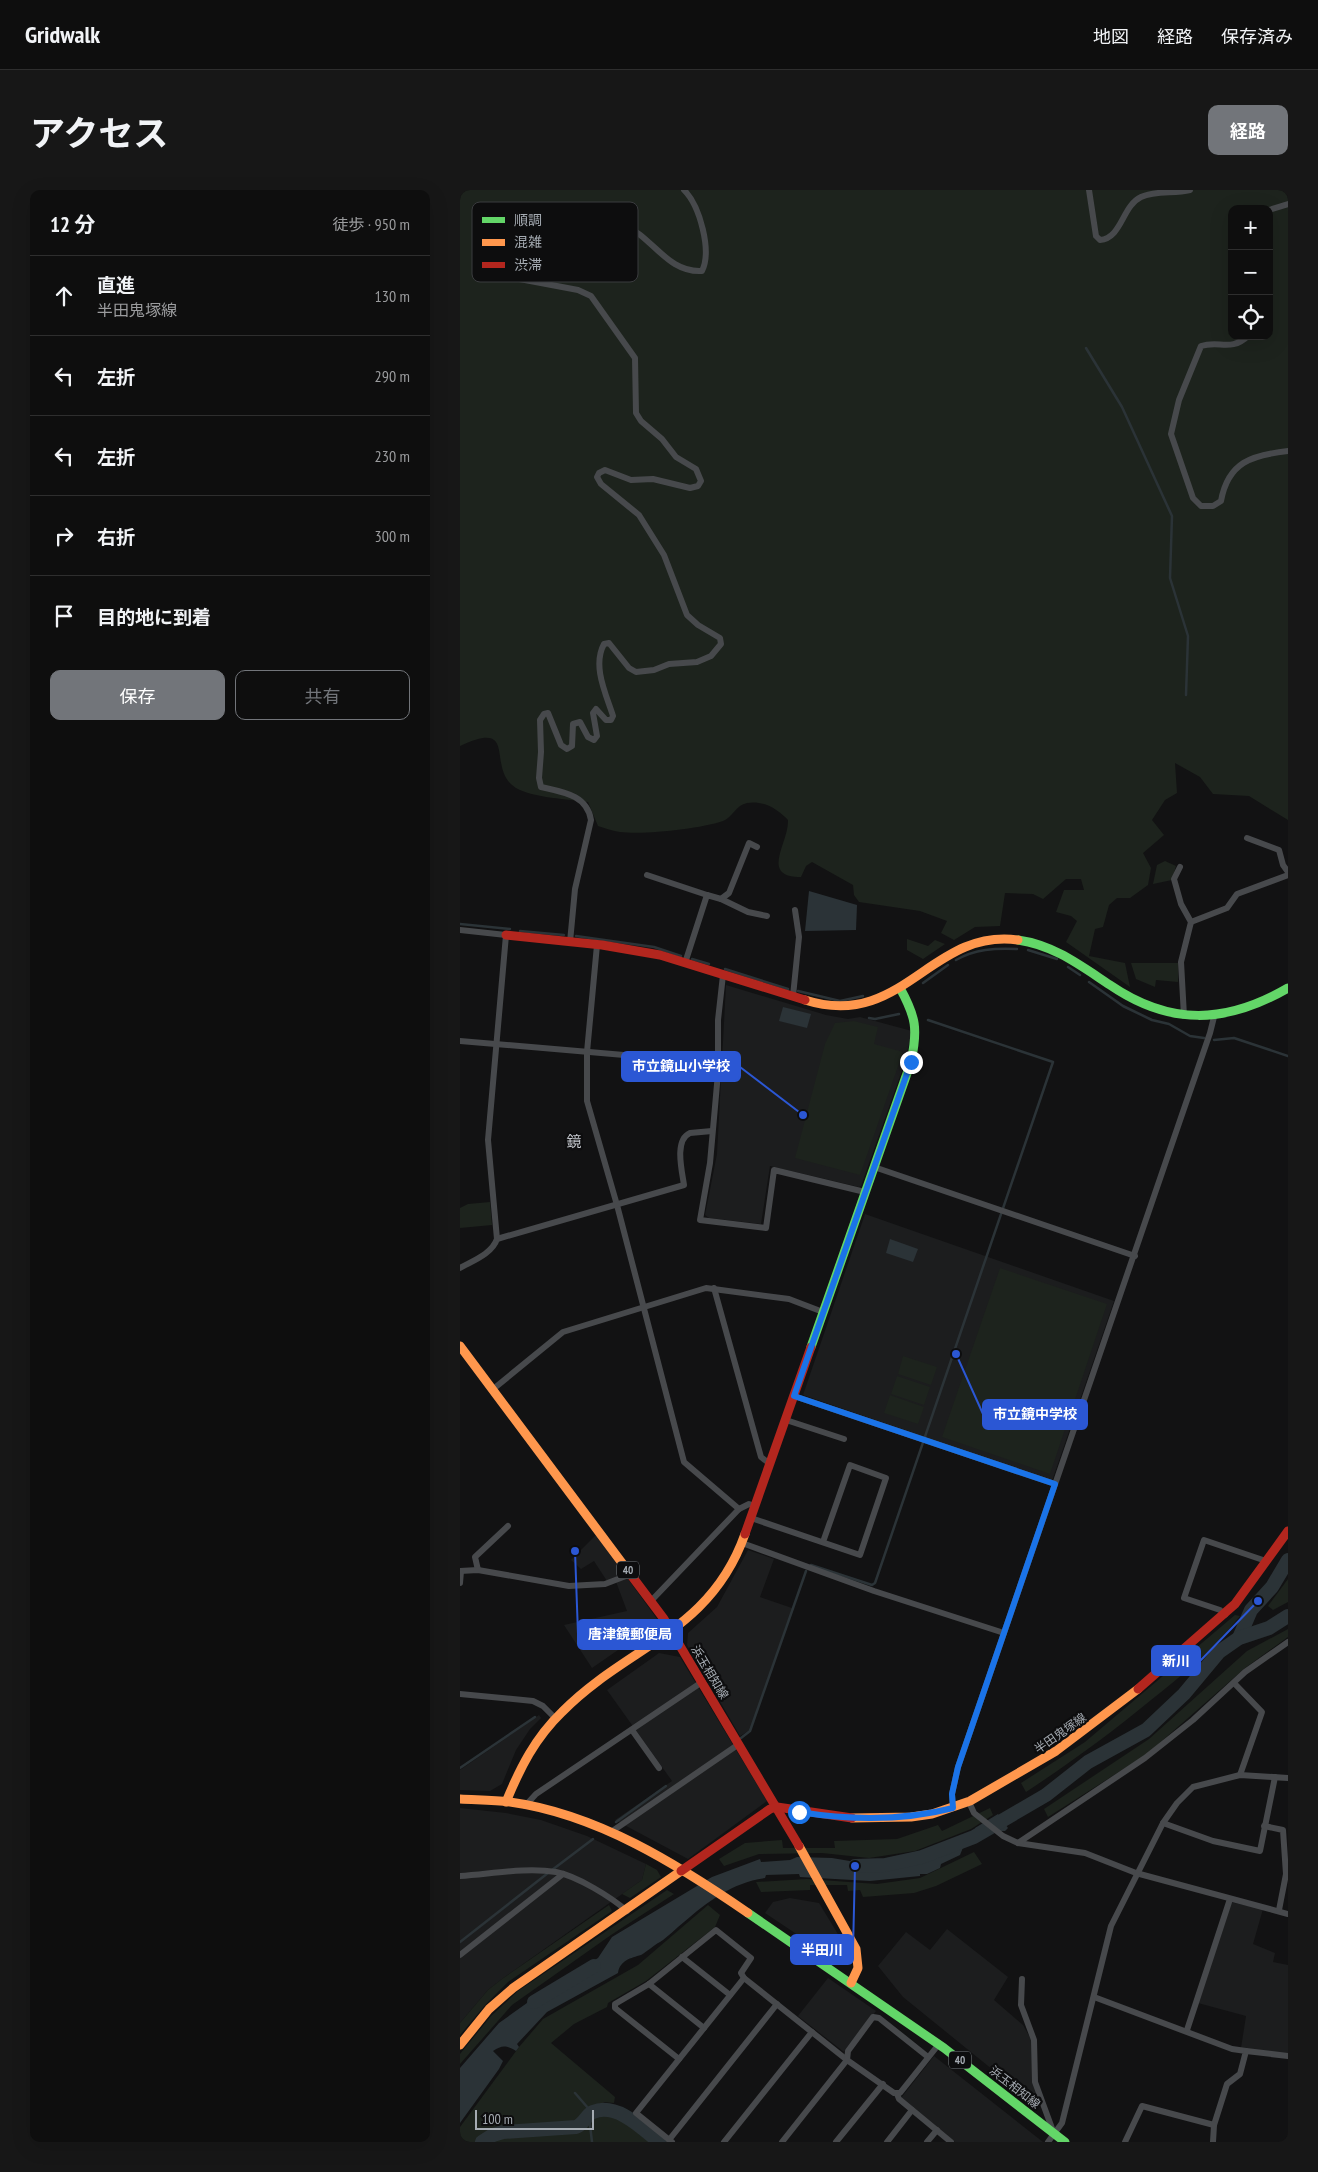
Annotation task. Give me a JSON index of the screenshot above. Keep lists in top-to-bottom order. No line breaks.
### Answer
{"streets":{"street":["40","浜玉相知線","半田鬼塚線"]},"crossings":[["浜玉相知線","半田鬼塚線"]],"districts":["鏡"],"places":["市立鏡山小学校","市立鏡中学校","唐津鏡郵便局","新川","半田川"],"legend":["順調","混雑","渋滞"],"scale_bar":"100 m","page":{"header":"Gridwalk","nav":["地図","経路","保存済み"],"title":"アクセス","buttons":["経路",["保存","共有"]],"heading":["12 分","徒歩 · 950 m"],"map_buttons":["+","−"],"list":[["直進","半田鬼塚線","130 m"],["左折","290 m"],["左折","230 m"],["右折","300 m"],"目的地に到着"],"scale":"100 m"}}
